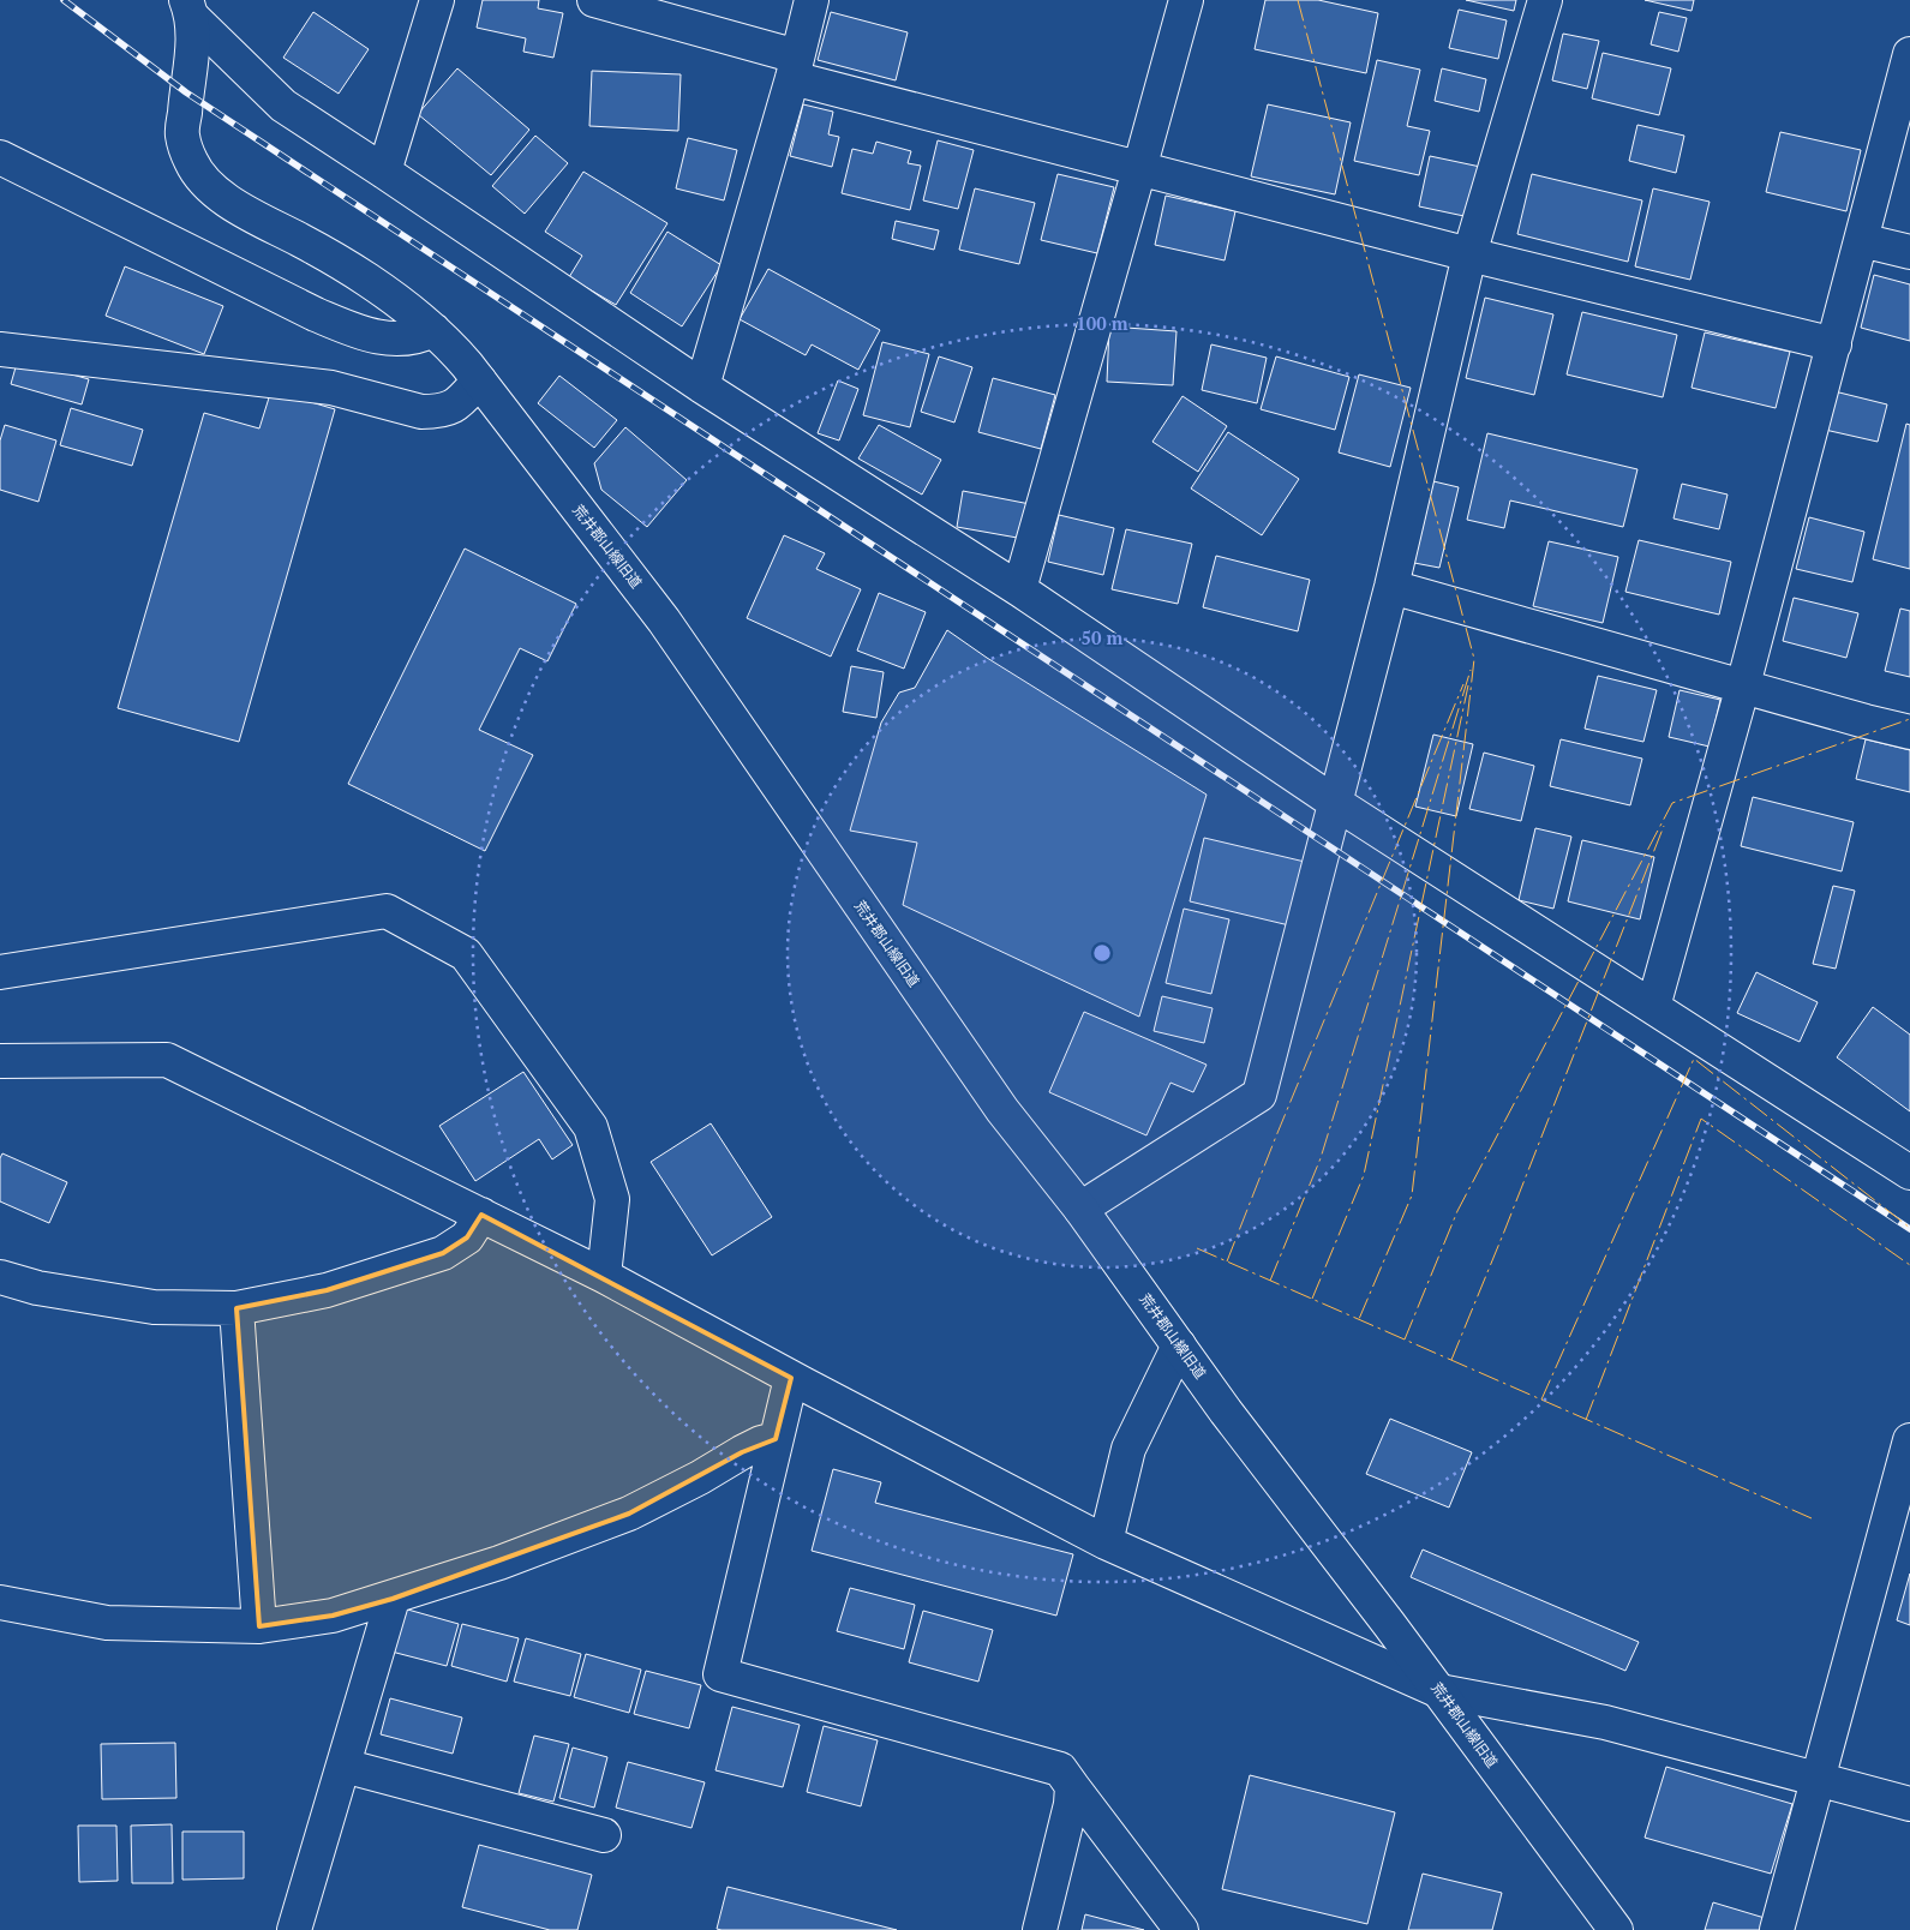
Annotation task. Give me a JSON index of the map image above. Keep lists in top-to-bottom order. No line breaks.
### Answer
{"streets":{"street":["荒井郡山線旧道"]},"rings":["100 m","50 m"]}
